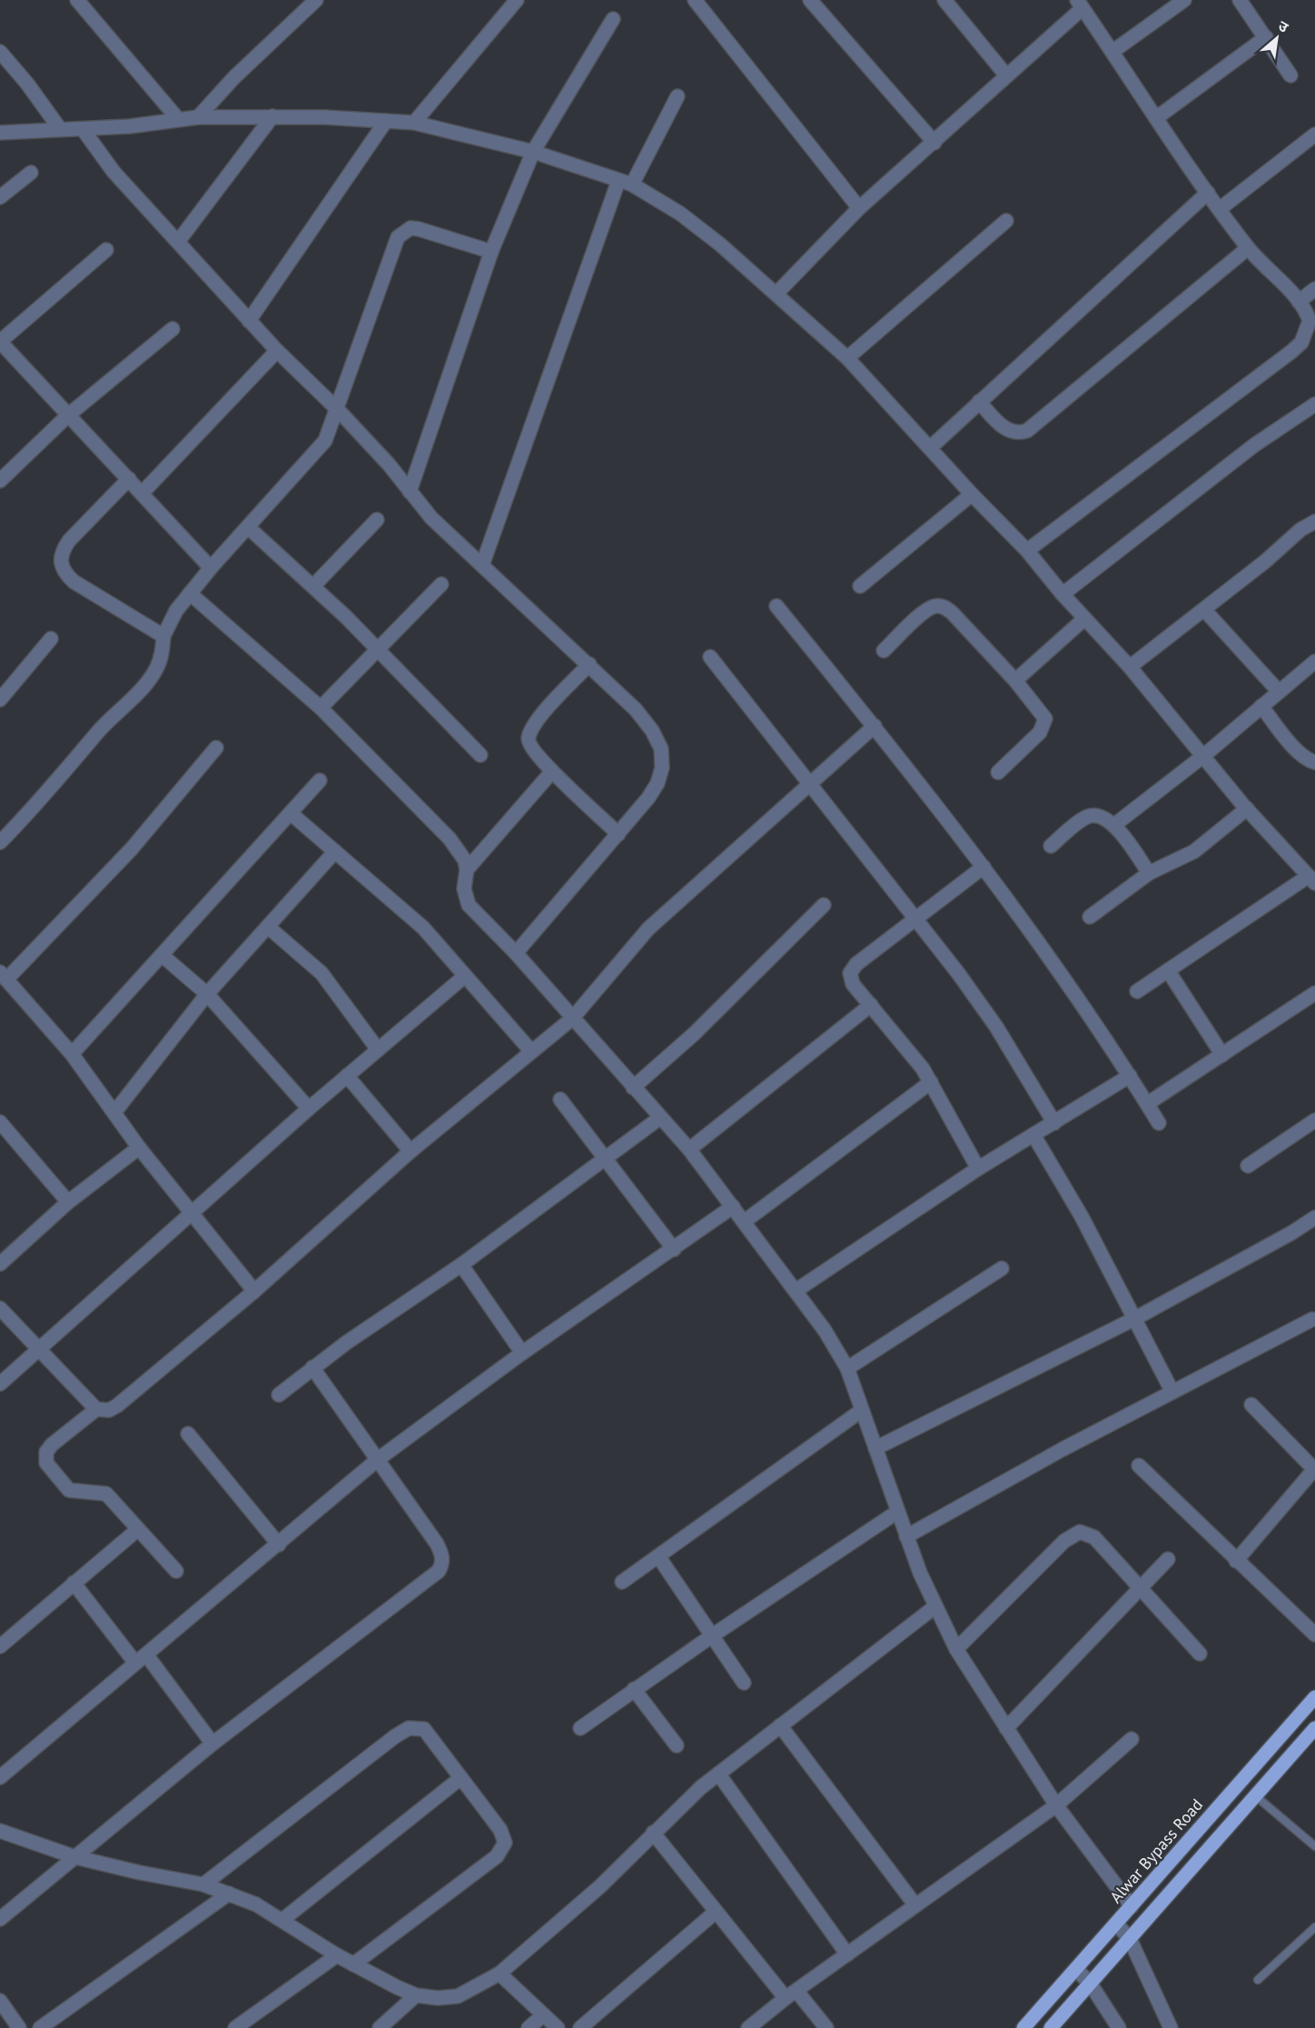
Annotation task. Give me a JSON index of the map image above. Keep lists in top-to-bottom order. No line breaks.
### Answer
{"streets":{"main road":["Alwar Bypass Road"]},"north":"top right"}
